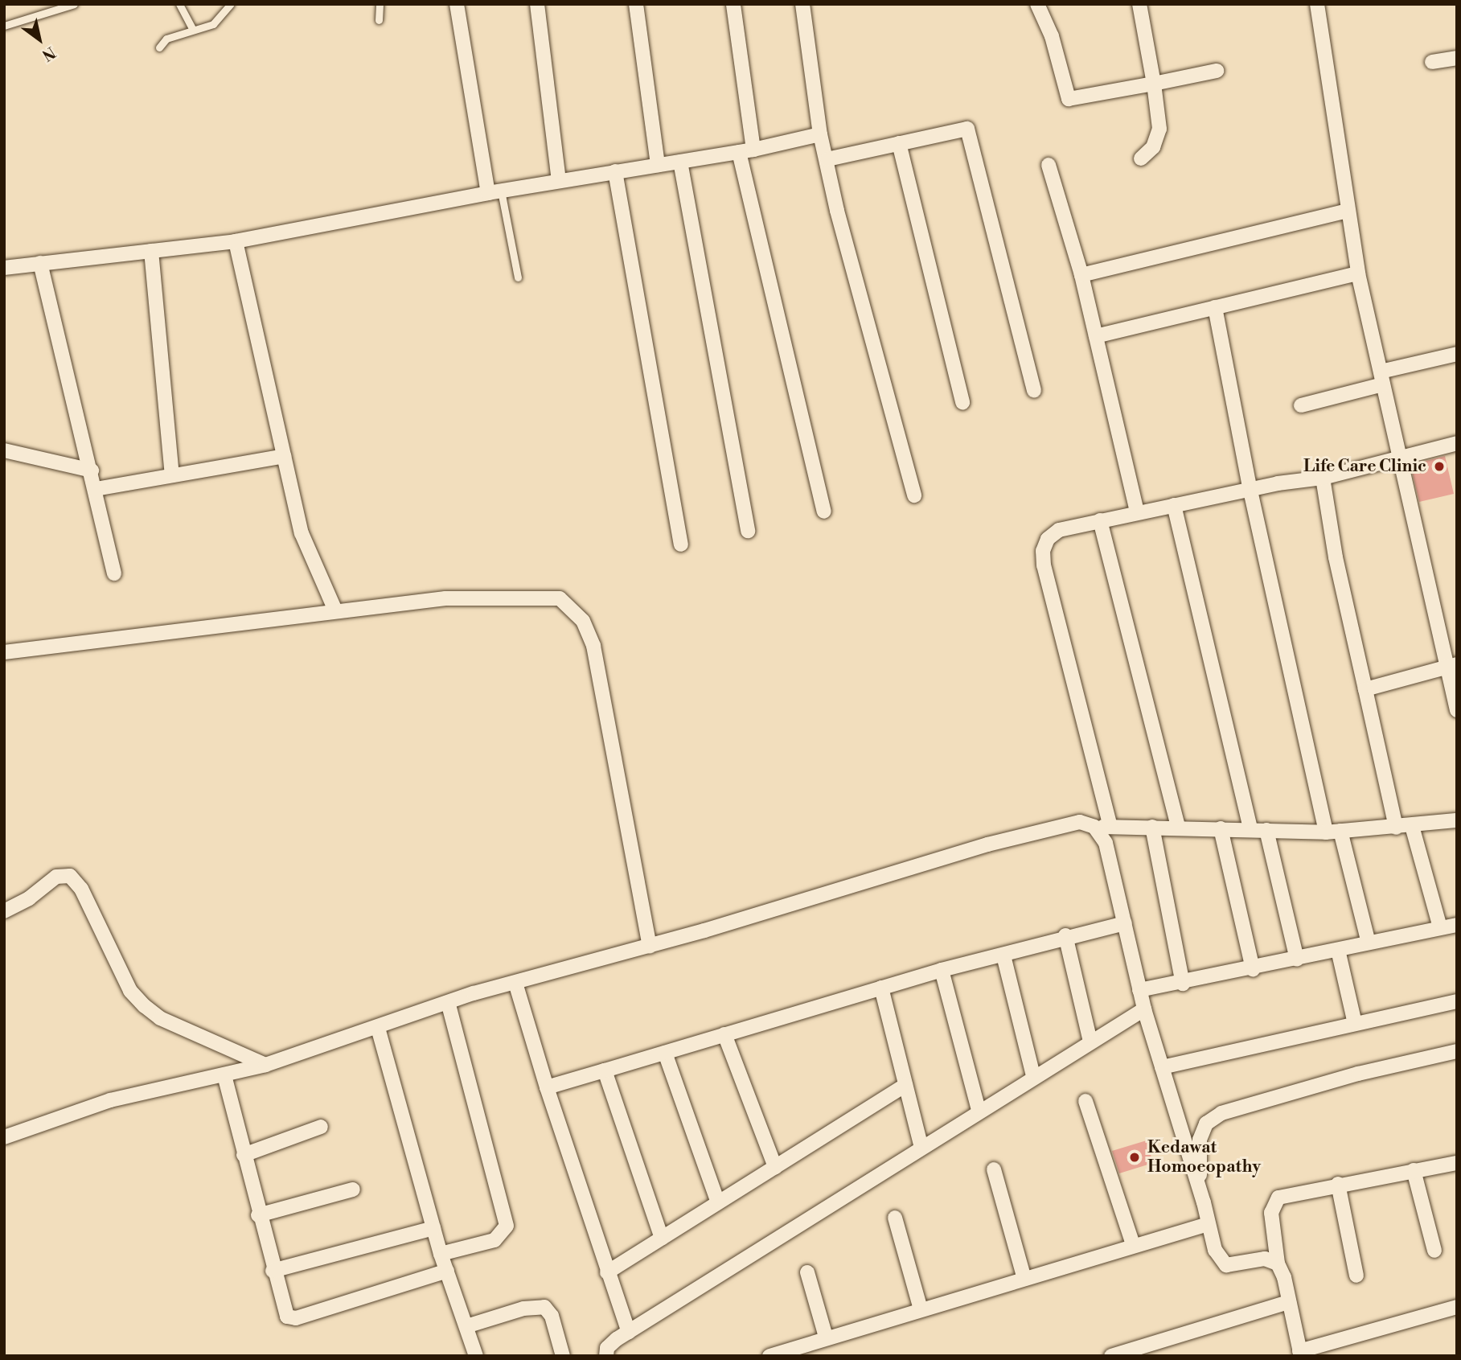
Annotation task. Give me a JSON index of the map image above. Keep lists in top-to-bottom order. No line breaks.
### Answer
{"places":["Life Care Clinic","Kedawat Homoeopathy"],"north":"bottom right"}
